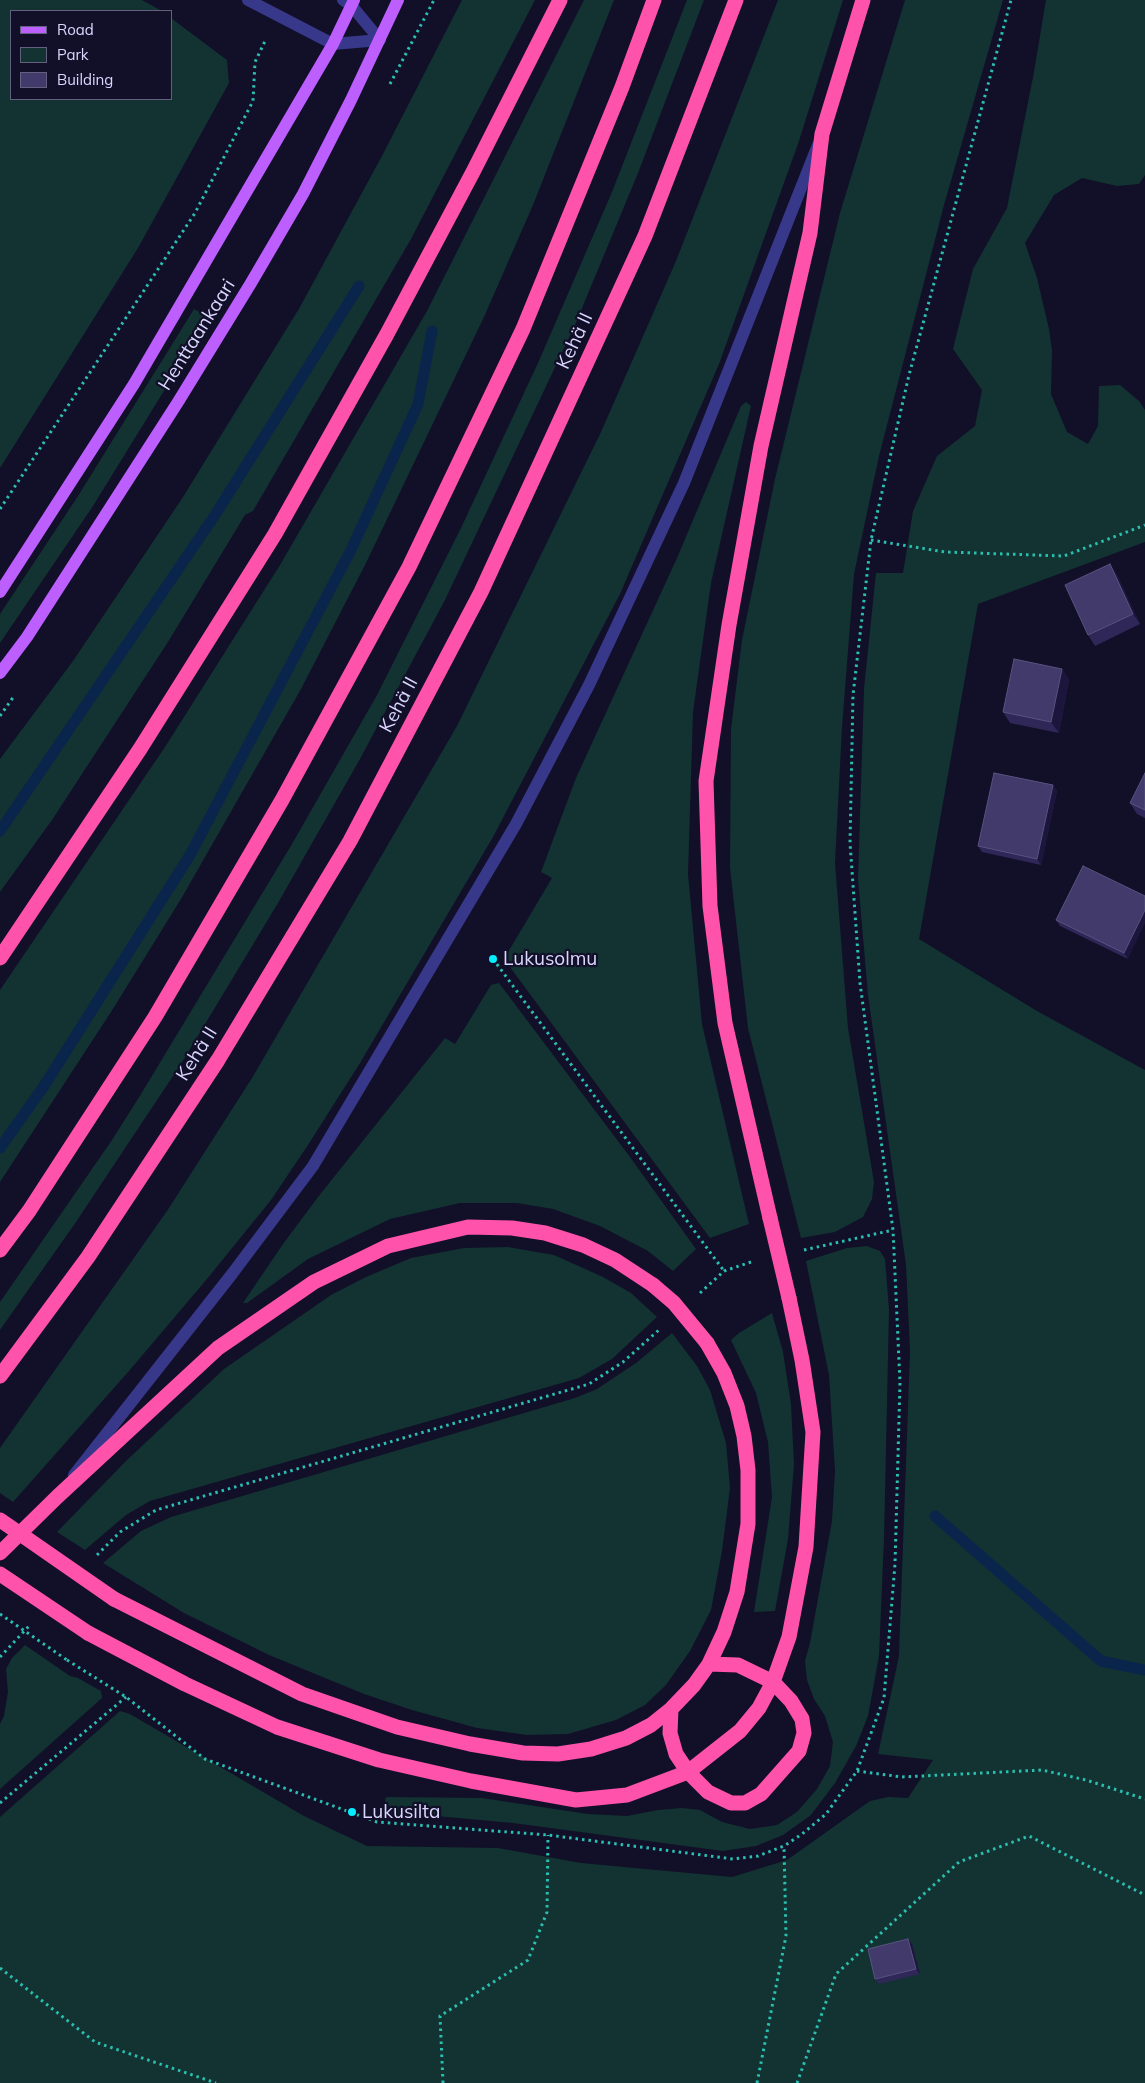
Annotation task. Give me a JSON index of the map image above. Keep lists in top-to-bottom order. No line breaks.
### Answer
{"streets":{"highway":["Kehä II"],"main road":["Henttaankaari"]},"places":["Lukusolmu","Lukusilta"],"legend":["Road","Park","Building"]}
